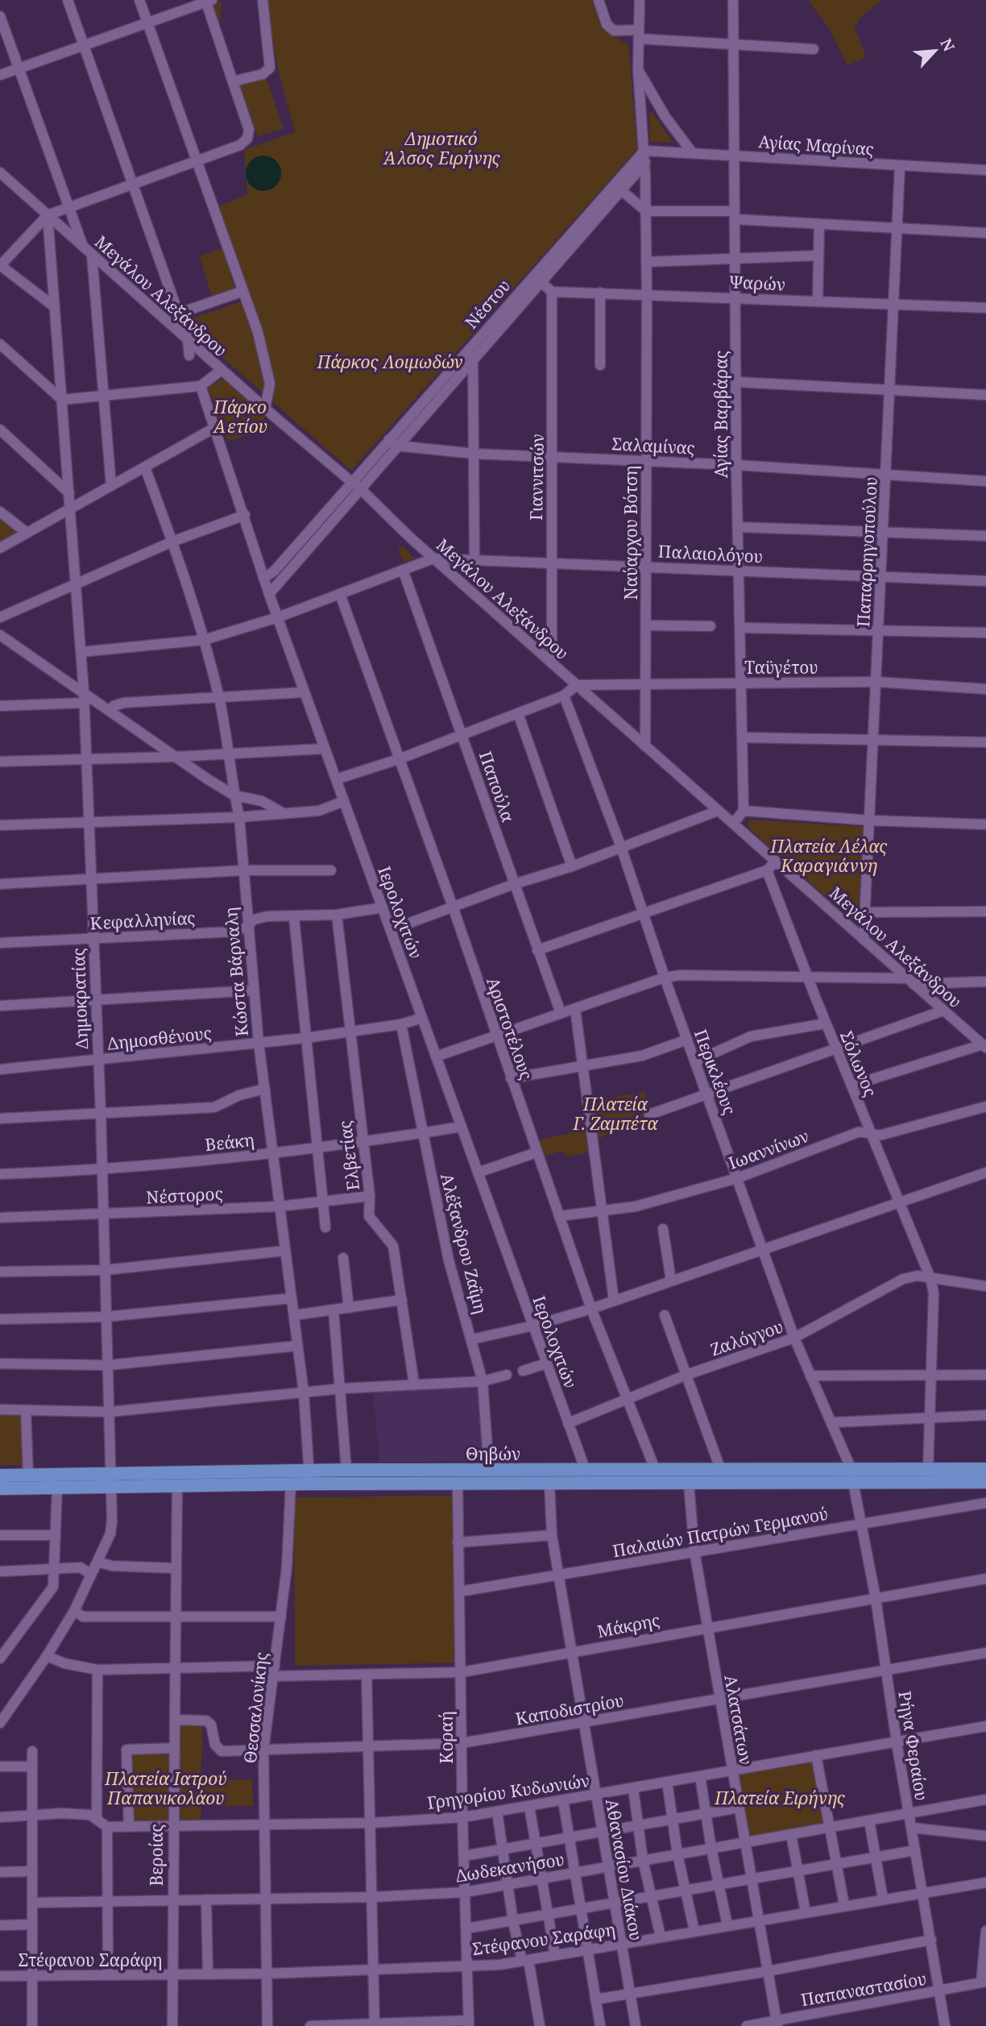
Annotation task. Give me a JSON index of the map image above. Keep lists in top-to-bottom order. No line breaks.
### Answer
{"streets":{"main road":["Θηβών"],"street":["Αγίας Μαρίνας","Ψαρών","Μεγάλου Αλεξάνδρου","Νέστου","Αγίας Βαρβάρας","Σαλαμίνας","Γιαννιτσών","Ναύαρχου Βότση","Παπαρρηγοπούλου","Παλαιολόγου","Ταϋγέτου","Παπούλα","Ιερολοχιτών","Κεφαλληνίας","Κώστα Βάρναλη","Δημοκρατίας","Αριστοτέλους","Δημοσθένους","Σόλωνος","Περικλέους","Βεάκη","Ιωαννίνων","Ελβετίας","Νέστορος","Αλέξανδρου Ζαΐμη","Ζαλόγγου","Παλαιών Πατρών Γερμανού","Μάκρης","Θεσσαλονίκης","Καποδιστρίου","Αλατσάτων","Κοραή","Ρήγα Φεραίου","Γρηγορίου Κυδωνιών","Βεροίας","Δωδεκανήσου","Αθανασίου Διάκου","Στέφανου Σαράφη","Παπαναστασίου"]},"crossings":[["Αγίας Μαρίνας","Νέστου"],["Αγίας Μαρίνας","Αγίας Βαρβάρας"],["Αγίας Μαρίνας","Ναύαρχου Βότση"],["Αγίας Μαρίνας","Παπαρρηγοπούλου"],["Ψαρών","Αγίας Βαρβάρας"],["Ψαρών","Γιαννιτσών"],["Ψαρών","Ναύαρχου Βότση"],["Ψαρών","Παπαρρηγοπούλου"],["Μεγάλου Αλεξάνδρου","Νέστου"],["Μεγάλου Αλεξάνδρου","Γιαννιτσών"],["Μεγάλου Αλεξάνδρου","Ναύαρχου Βότση"],["Μεγάλου Αλεξάνδρου","Παπαρρηγοπούλου"],["Μεγάλου Αλεξάνδρου","Παλαιολόγου"],["Μεγάλου Αλεξάνδρου","Ταϋγέτου"],["Μεγάλου Αλεξάνδρου","Δημοκρατίας"],["Νέστου","Σαλαμίνας"],["Νέστου","Ναύαρχου Βότση"],["Νέστου","Ιερολοχιτών"],["Αγίας Βαρβάρας","Σαλαμίνας"],["Αγίας Βαρβάρας","Παλαιολόγου"],["Αγίας Βαρβάρας","Ταϋγέτου"],["Σαλαμίνας","Γιαννιτσών"],["Σαλαμίνας","Ναύαρχου Βότση"],["Σαλαμίνας","Παπαρρηγοπούλου"],["Γιαννιτσών","Παλαιολόγου"],["Ναύαρχου Βότση","Παλαιολόγου"],["Ναύαρχου Βότση","Ταϋγέτου"],["Παπαρρηγοπούλου","Παλαιολόγου"],["Παπαρρηγοπούλου","Ταϋγέτου"],["Ιερολοχιτών","Κεφαλληνίας"],["Ιερολοχιτών","Δημοσθένους"],["Ιερολοχιτών","Βεάκη"],["Ιερολοχιτών","Ζαλόγγου"],["Ιερολοχιτών","Θηβών"],["Κεφαλληνίας","Κώστα Βάρναλη"],["Κεφαλληνίας","Δημοκρατίας"],["Κεφαλληνίας","Ελβετίας"],["Κώστα Βάρναλη","Δημοσθένους"],["Κώστα Βάρναλη","Βεάκη"],["Κώστα Βάρναλη","Νέστορος"],["Κώστα Βάρναλη","Θηβών"],["Δημοκρατίας","Δημοσθένους"],["Δημοκρατίας","Βεάκη"],["Δημοκρατίας","Νέστορος"],["Δημοκρατίας","Θηβών"],["Δημοκρατίας","Μάκρης"],["Αριστοτέλους","Ιωαννίνων"],["Αριστοτέλους","Ζαλόγγου"],["Αριστοτέλους","Θηβών"],["Δημοσθένους","Ελβετίας"],["Δημοσθένους","Αλέξανδρου Ζαΐμη"],["Σόλωνος","Ιωαννίνων"],["Σόλωνος","Ζαλόγγου"],["Σόλωνος","Θηβών"],["Περικλέους","Ιωαννίνων"],["Περικλέους","Ζαλόγγου"],["Περικλέους","Θηβών"],["Περικλέους","Ρήγα Φεραίου"],["Βεάκη","Ελβετίας"],["Βεάκη","Αλέξανδρου Ζαΐμη"],["Ελβετίας","Νέστορος"],["Αλέξανδρου Ζαΐμη","Θηβών"],["Θηβών","Θεσσαλονίκης"],["Θηβών","Αλατσάτων"],["Θηβών","Κοραή"],["Θηβών","Ρήγα Φεραίου"],["Θηβών","Βεροίας"],["Θηβών","Αθανασίου Διάκου"],["Παλαιών Πατρών Γερμανού","Αλατσάτων"],["Παλαιών Πατρών Γερμανού","Κοραή"],["Παλαιών Πατρών Γερμανού","Ρήγα Φεραίου"],["Παλαιών Πατρών Γερμανού","Αθανασίου Διάκου"],["Μάκρης","Θεσσαλονίκης"],["Μάκρης","Αλατσάτων"],["Μάκρης","Κοραή"],["Μάκρης","Ρήγα Φεραίου"],["Μάκρης","Βεροίας"],["Μάκρης","Αθανασίου Διάκου"],["Θεσσαλονίκης","Καποδιστρίου"],["Θεσσαλονίκης","Γρηγορίου Κυδωνιών"],["Θεσσαλονίκης","Δωδεκανήσου"],["Θεσσαλονίκης","Στέφανου Σαράφη"],["Καποδιστρίου","Αλατσάτων"],["Καποδιστρίου","Κοραή"],["Καποδιστρίου","Ρήγα Φεραίου"],["Καποδιστρίου","Βεροίας"],["Καποδιστρίου","Αθανασίου Διάκου"],["Αλατσάτων","Γρηγορίου Κυδωνιών"],["Αλατσάτων","Δωδεκανήσου"],["Αλατσάτων","Στέφανου Σαράφη"],["Αλατσάτων","Παπαναστασίου"],["Κοραή","Γρηγορίου Κυδωνιών"],["Κοραή","Δωδεκανήσου"],["Κοραή","Στέφανου Σαράφη"],["Ρήγα Φεραίου","Γρηγορίου Κυδωνιών"],["Ρήγα Φεραίου","Δωδεκανήσου"],["Ρήγα Φεραίου","Στέφανου Σαράφη"],["Ρήγα Φεραίου","Παπαναστασίου"],["Γρηγορίου Κυδωνιών","Βεροίας"],["Γρηγορίου Κυδωνιών","Αθανασίου Διάκου"],["Βεροίας","Δωδεκανήσου"],["Βεροίας","Στέφανου Σαράφη"],["Δωδεκανήσου","Αθανασίου Διάκου"],["Αθανασίου Διάκου","Στέφανου Σαράφη"]],"parks":["Δημοτικό Άλσος Ειρήνης","Πάρκος Λοιμωδών","Πάρκο Αετίου","Πλατεία Λέλας Καραγιάννη","Πλατεία Γ. Ζαμπέτα","Πλατεία Ιατρού Παπανικολάου","Πλατεία Ειρήνης"],"north":"top right"}
